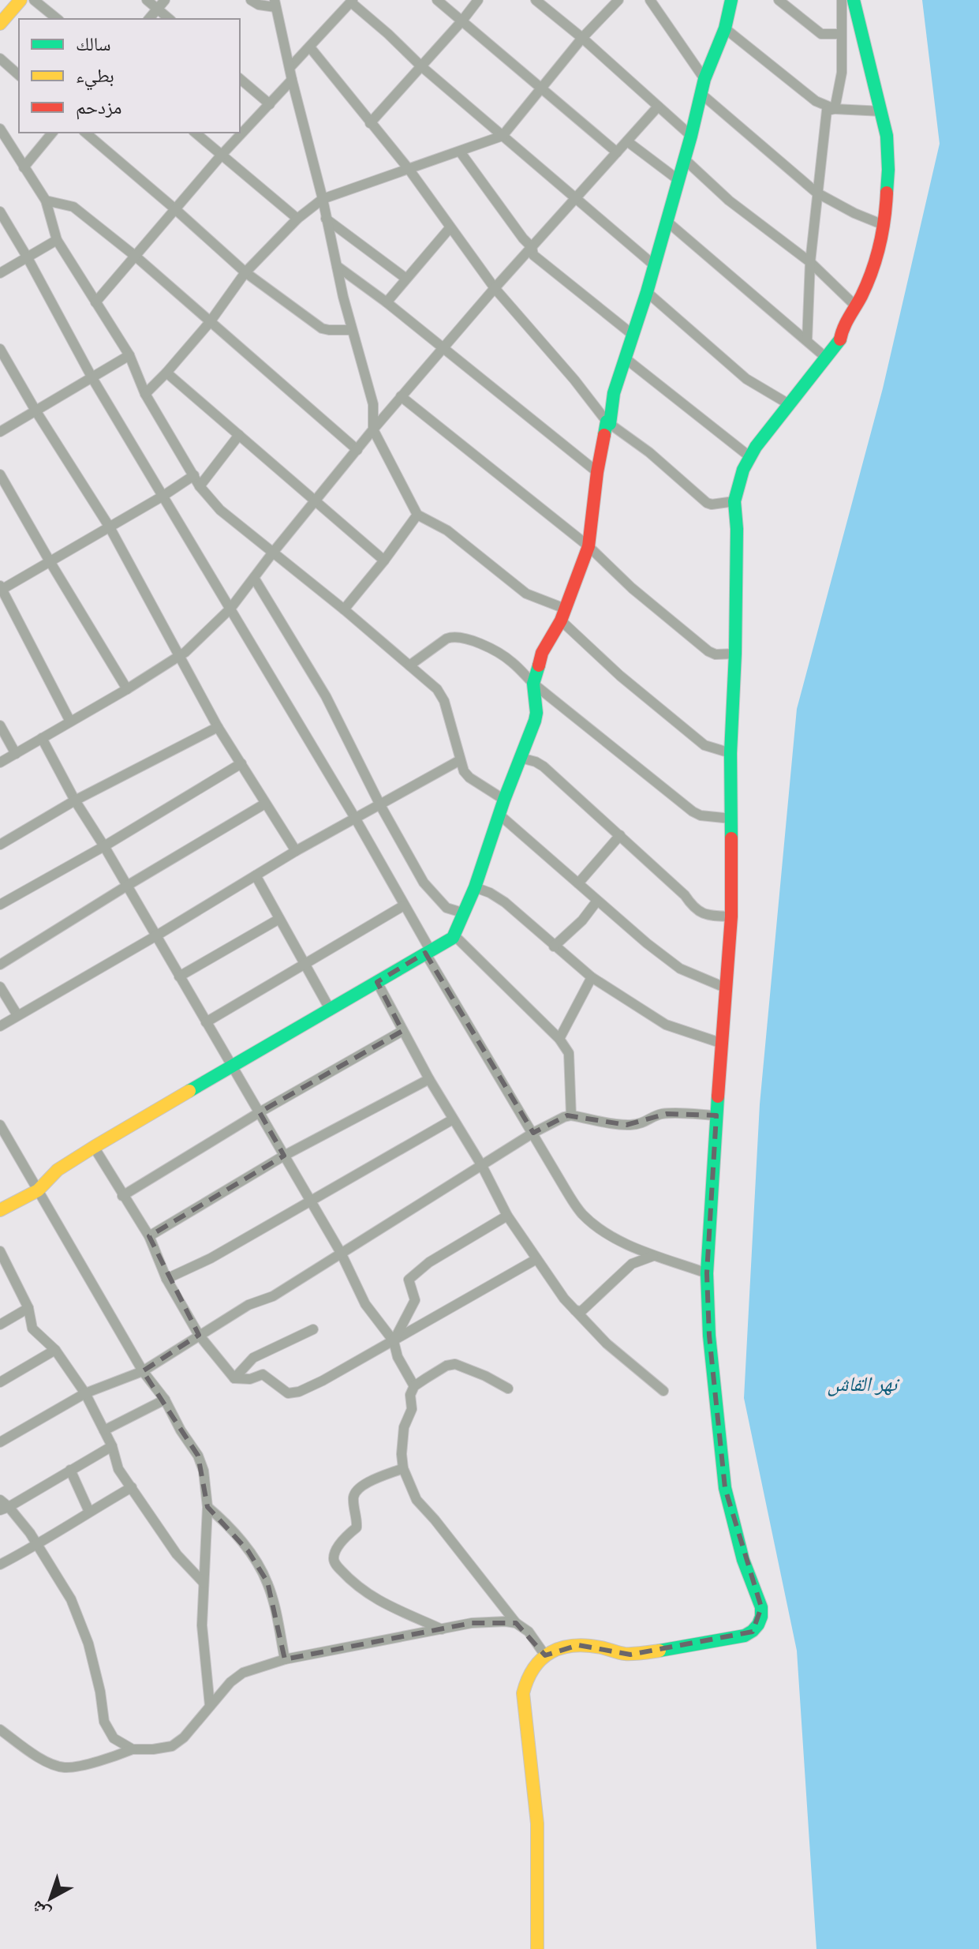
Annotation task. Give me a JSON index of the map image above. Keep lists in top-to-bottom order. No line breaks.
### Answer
{"water":["نهر القاش"],"legend":["سالك","بطيء","مزدحم"],"north":"bottom left"}
